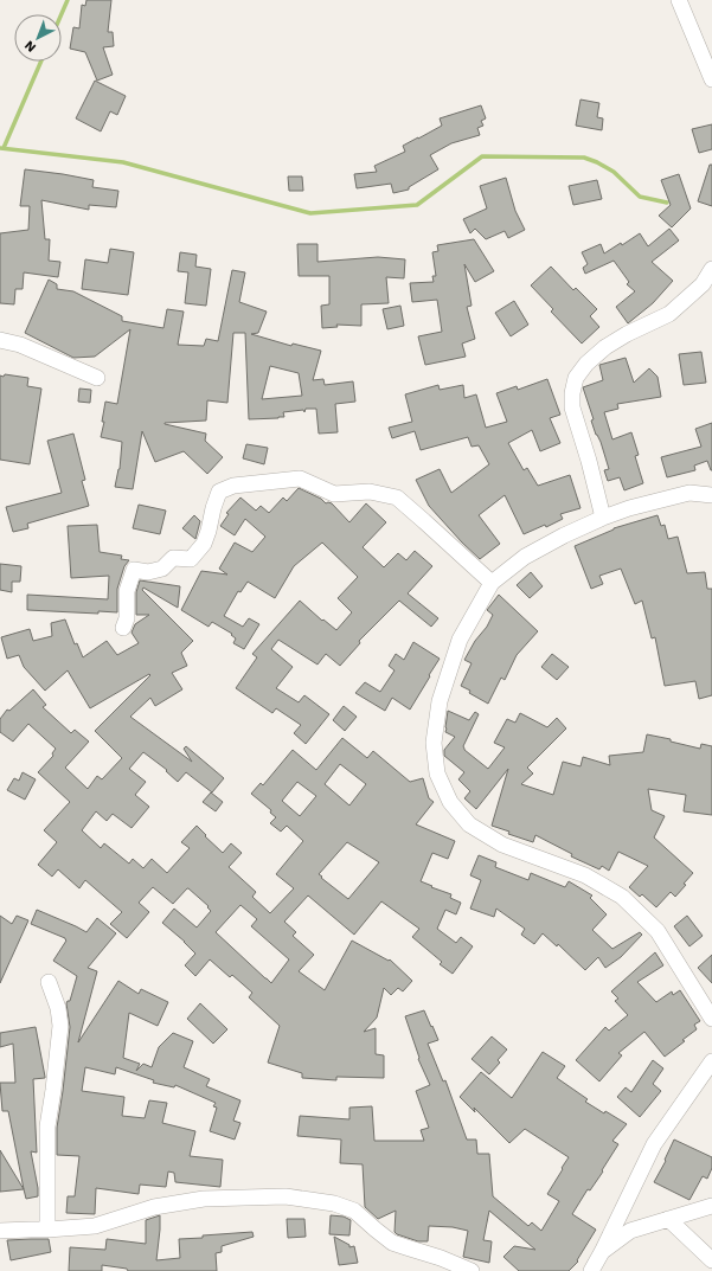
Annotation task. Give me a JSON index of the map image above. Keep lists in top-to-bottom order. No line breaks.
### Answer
{"north":"bottom left"}
